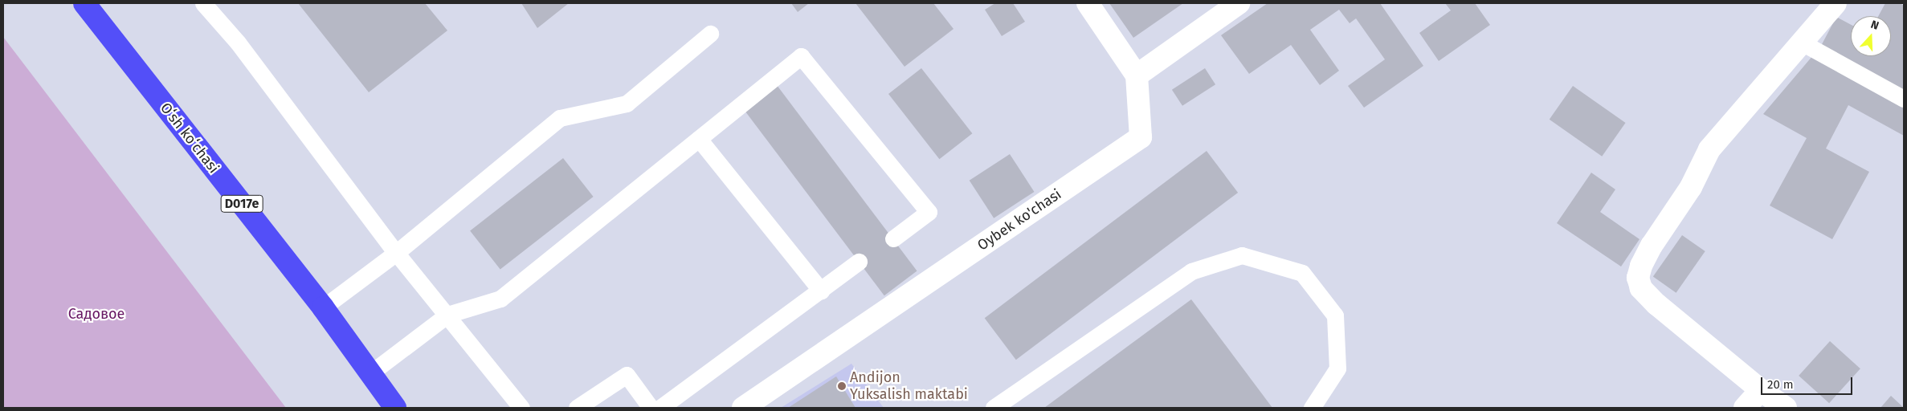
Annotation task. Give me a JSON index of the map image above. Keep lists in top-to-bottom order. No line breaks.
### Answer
{"streets":{"main road":["Oʻsh koʻchasi","D017e"],"street":["Oybek ko'chasi"]},"parks":["Садовое"],"places":["Andijon Yuksalish maktabi"],"scale_bar":"20 m","north":"top"}
